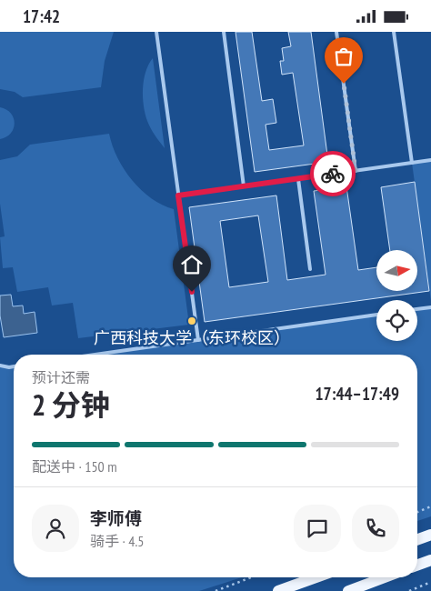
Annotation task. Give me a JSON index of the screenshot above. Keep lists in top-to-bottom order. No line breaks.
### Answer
{"places":["广西科技大学（东环校区）"],"north":"right","page":{"status":"17:42","heading":["2 分钟","预计还需","17:44–17:49"],"panel":["李师傅","骑手 · 4.5"],"bar":"配送中 · 150 m"}}
